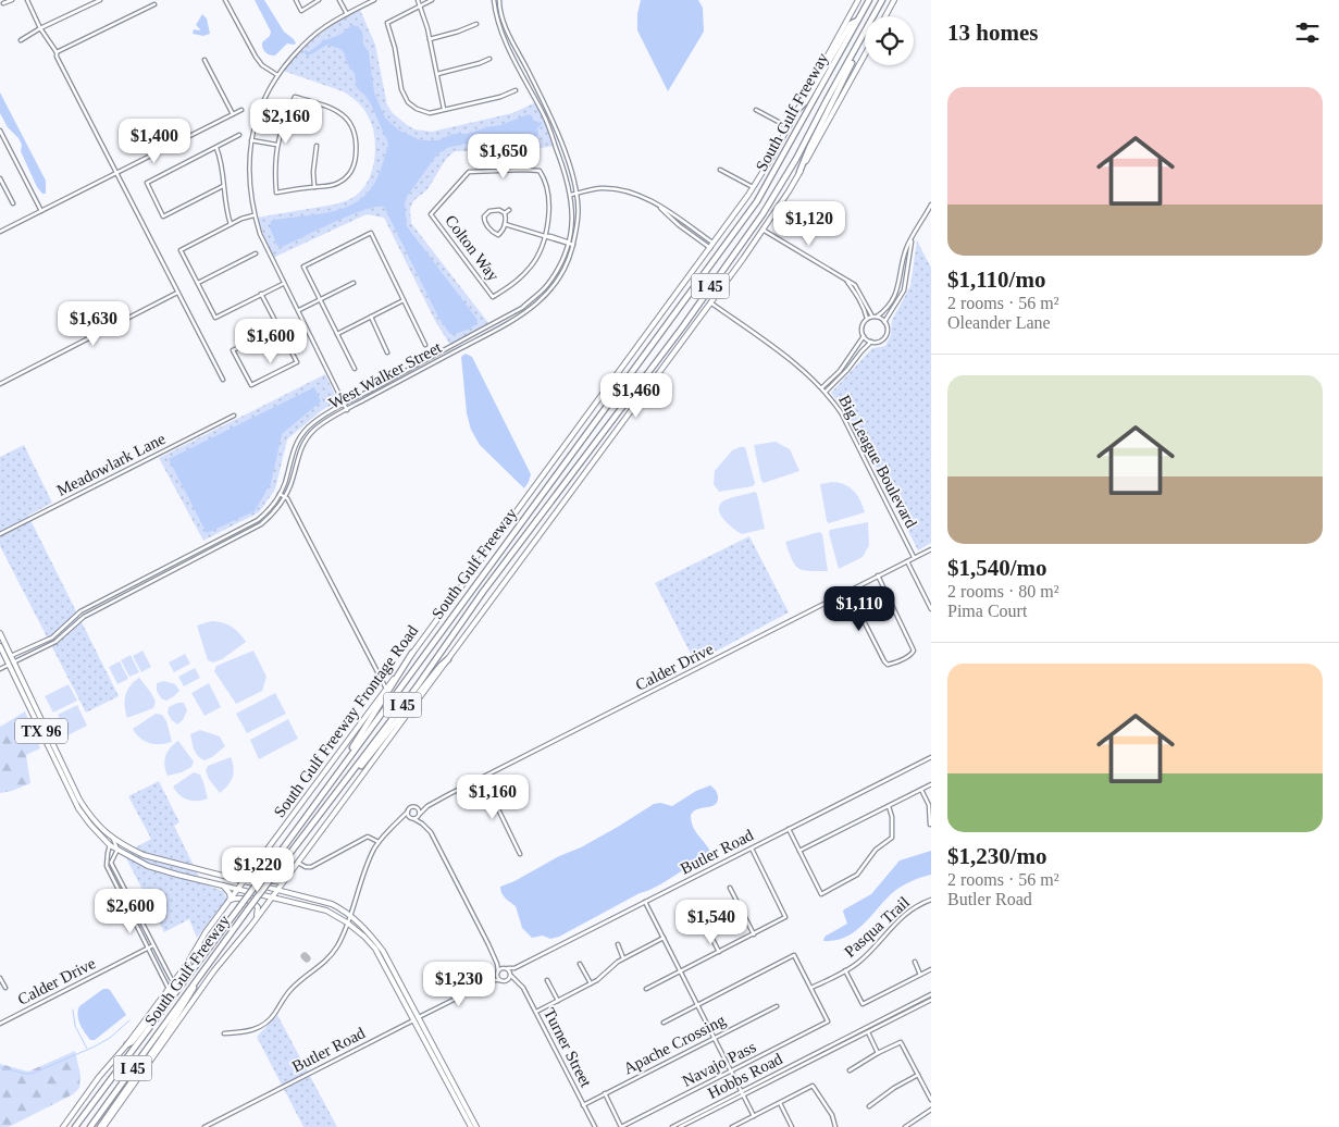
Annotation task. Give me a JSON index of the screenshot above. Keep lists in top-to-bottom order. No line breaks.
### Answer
{"streets":{"highway":["South Gulf Freeway","I 45"],"main road":["South Gulf Freeway Frontage Road","TX 96"],"street":["Colton Way","West Walker Street","Big League Boulevard","Meadowlark Lane","Calder Drive","Butler Road","Pasqua Trail","Apache Crossing","Turner Street","Navajo Pass","Hobbs Road"]},"crossings":[["West Walker Street","TX 96"],["Big League Boulevard","Calder Drive"],["South Gulf Freeway Frontage Road","TX 96"],["Butler Road","Turner Street"],["Pasqua Trail","Navajo Pass"],["Apache Crossing","Turner Street"]],"page":{"heading":"13 homes","list":[{"name":"$1,110/mo","note":"2 rooms · 56 m² · Oleander Lane"},{"name":"$1,540/mo","note":"2 rooms · 80 m² · Pima Court"},{"name":"$1,230/mo","note":"2 rooms · 56 m² · Butler Road"}],"price":["$2,160","$1,400","$1,650","$1,120","$1,630","$1,600","$1,460","$1,110","$1,160","$1,220","$2,600","$1,540","$1,230"]}}
